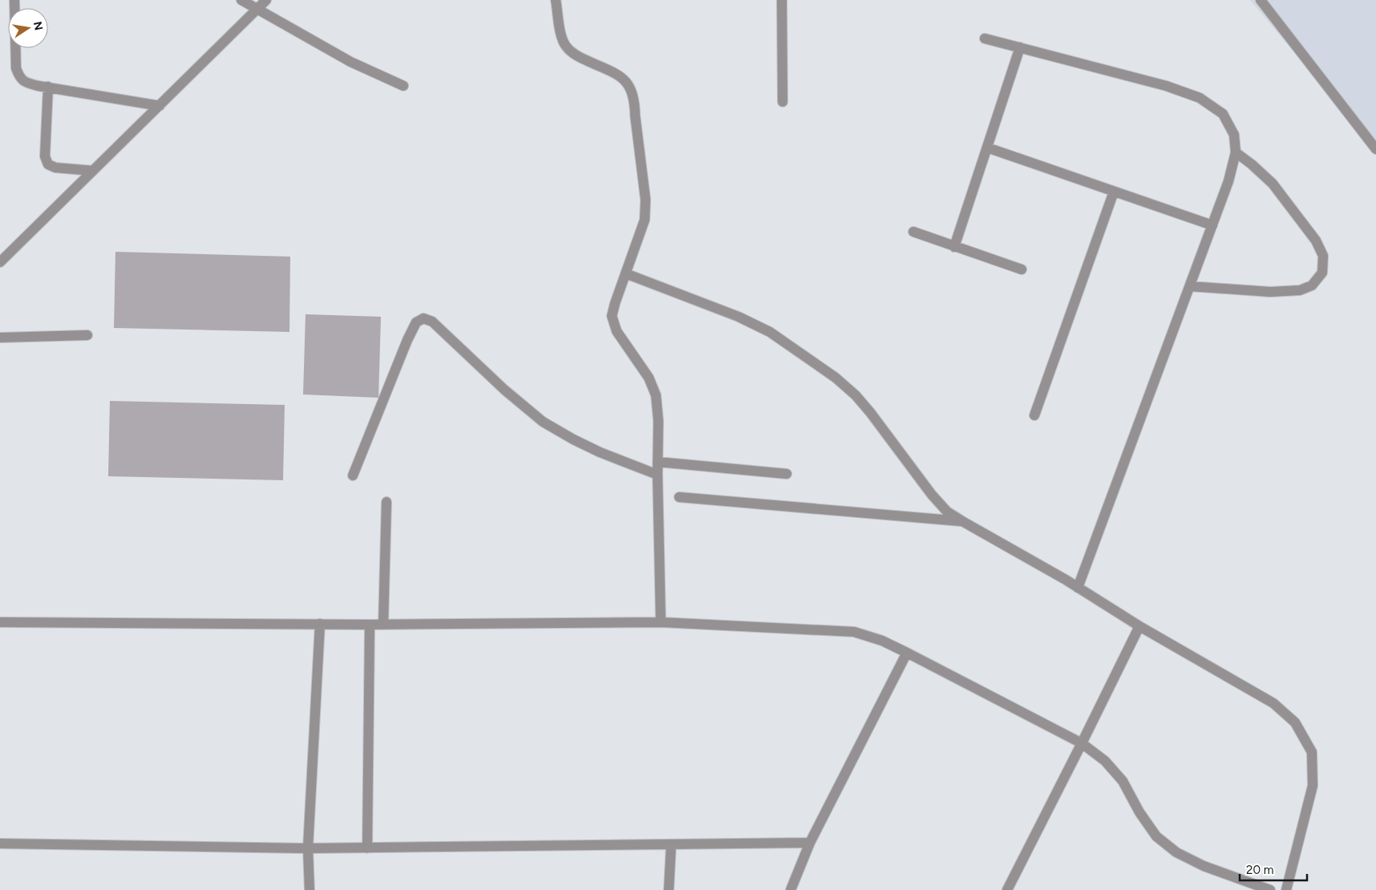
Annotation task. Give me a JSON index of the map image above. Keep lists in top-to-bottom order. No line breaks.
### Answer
{"scale_bar":"20 m","north":"right"}
